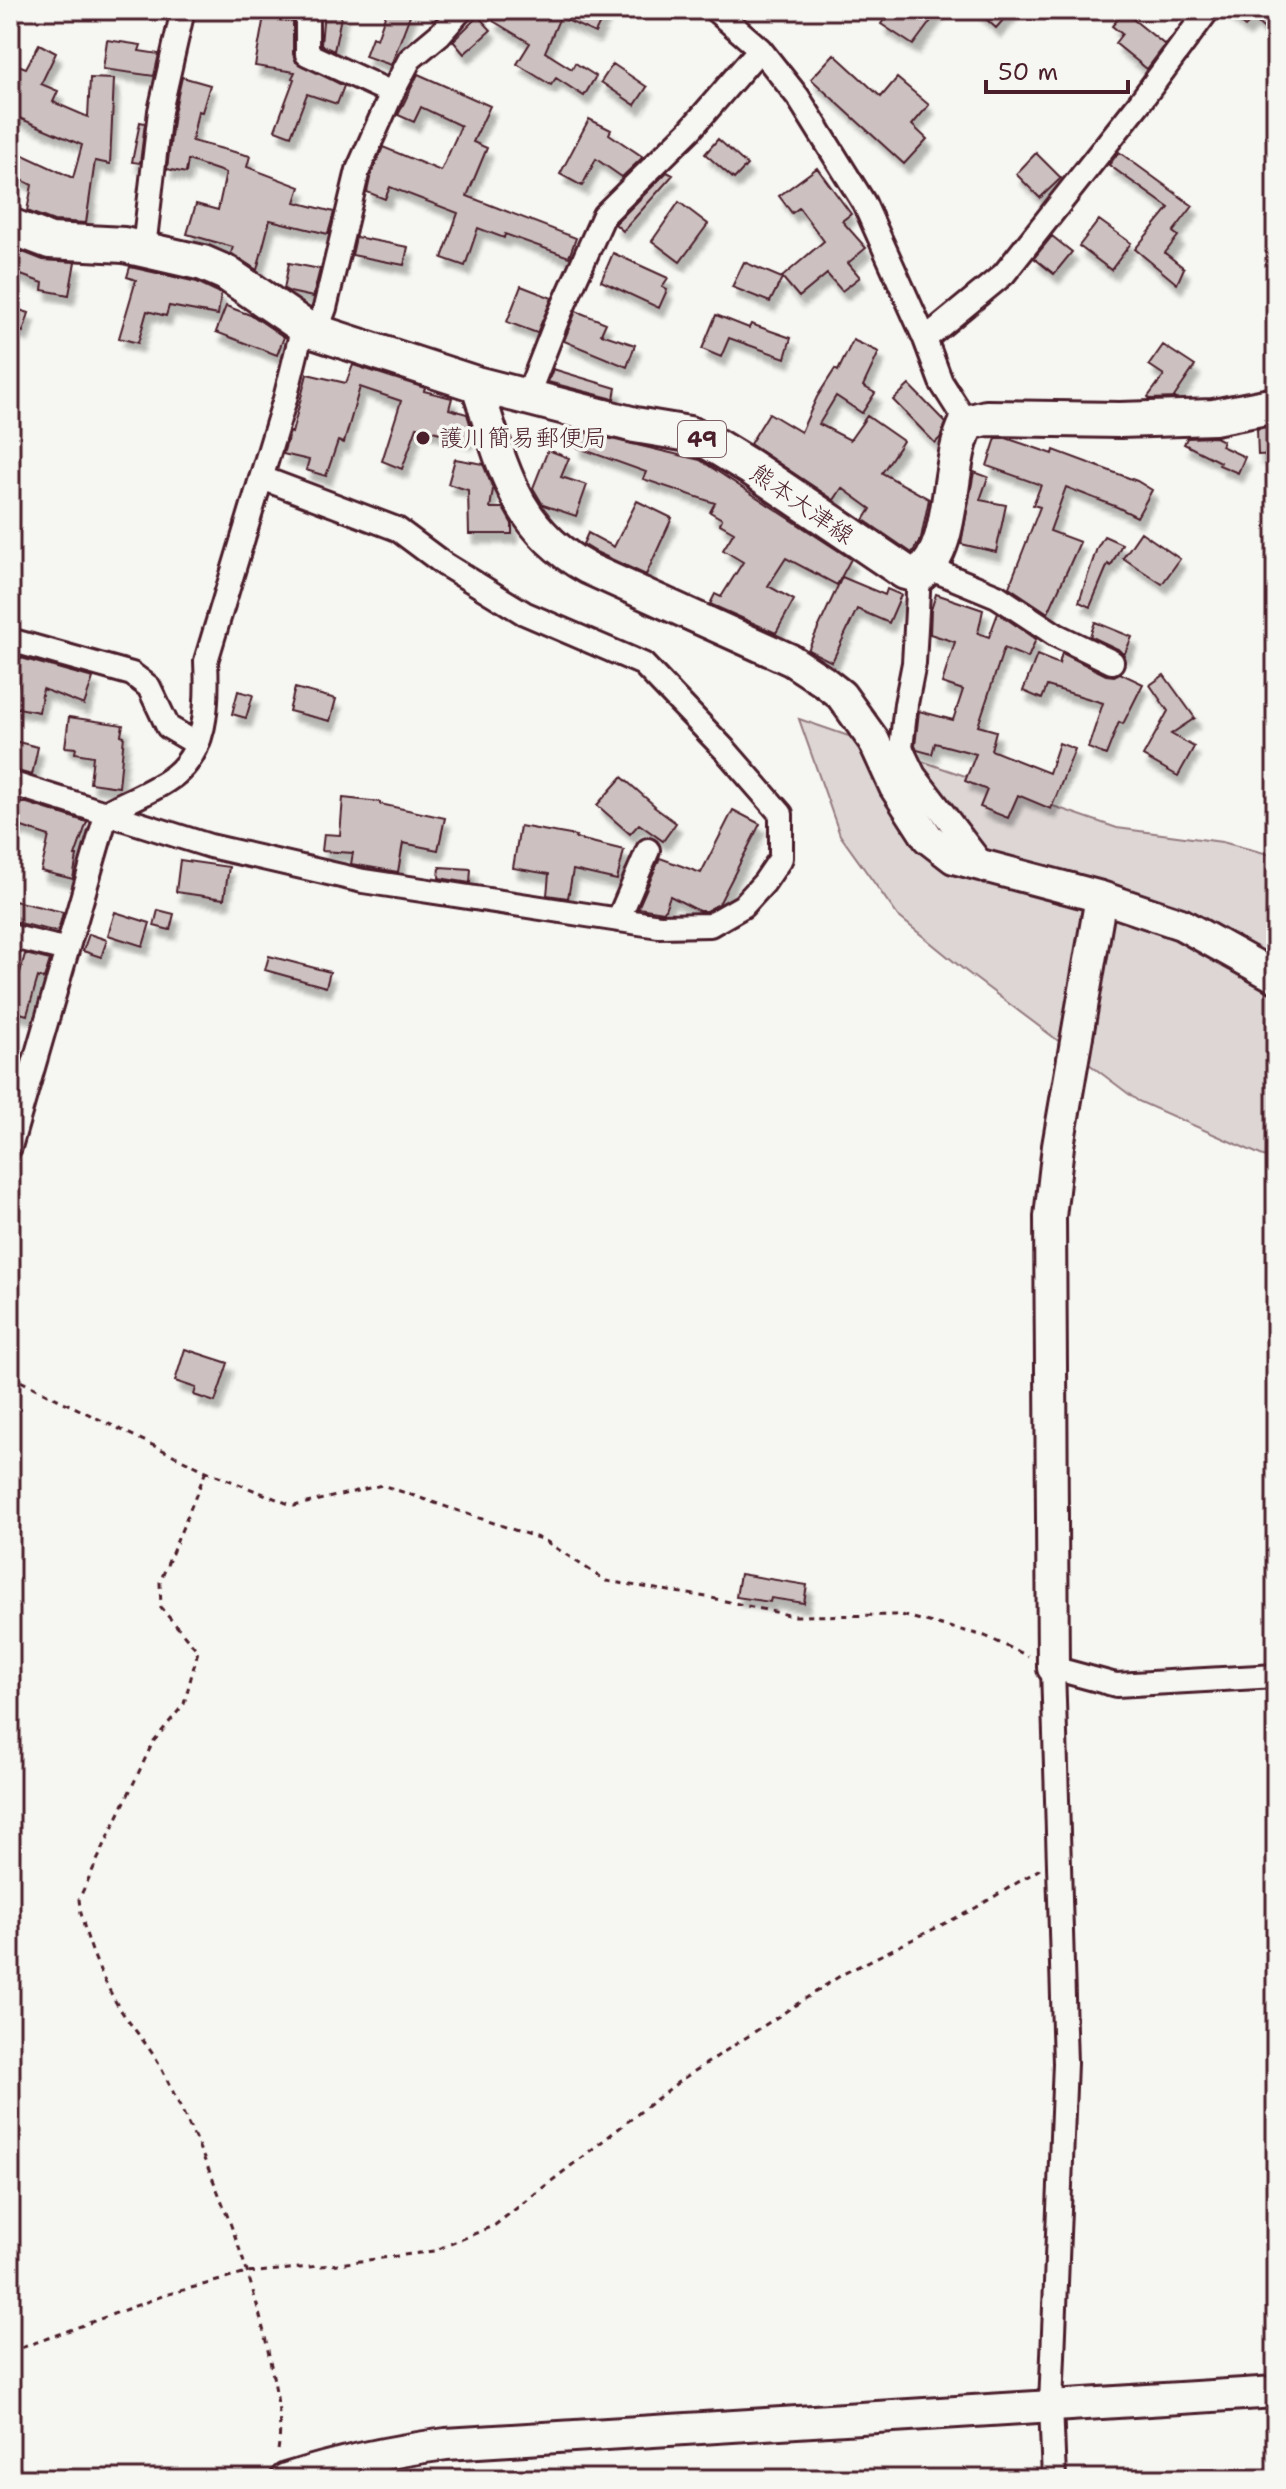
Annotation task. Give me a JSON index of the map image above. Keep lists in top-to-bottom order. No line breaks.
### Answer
{"streets":{"main road":["49","熊本大津線"]},"places":["護川簡易郵便局"],"scale_bar":"50 m"}
